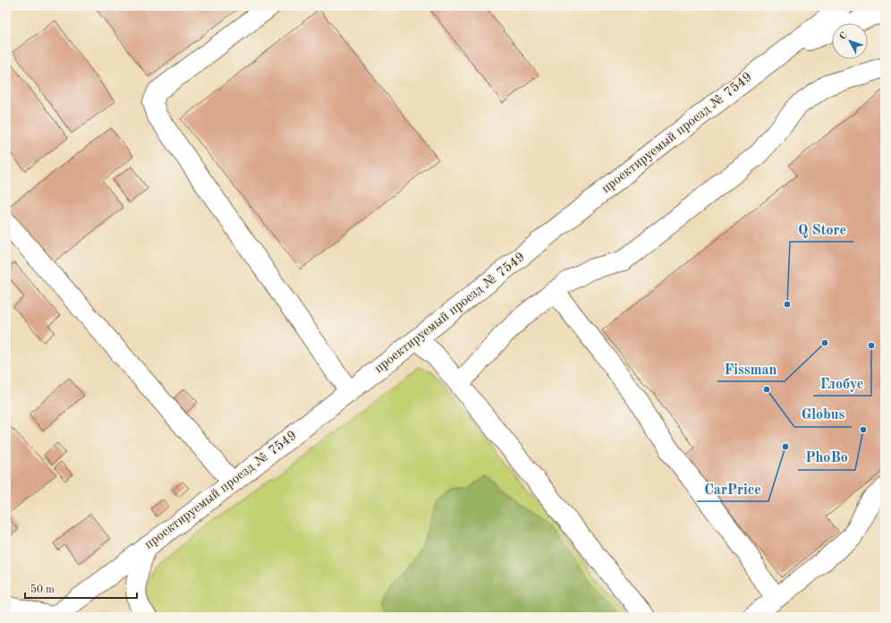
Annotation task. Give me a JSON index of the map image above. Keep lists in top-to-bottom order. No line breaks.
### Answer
{"streets":{"street":["проектируемый проезд № 7549"]},"places":["Q Store","Fissman","Глобус","Globus","PhoBo","CarPrice"],"scale_bar":"50 m","north":"top left"}
